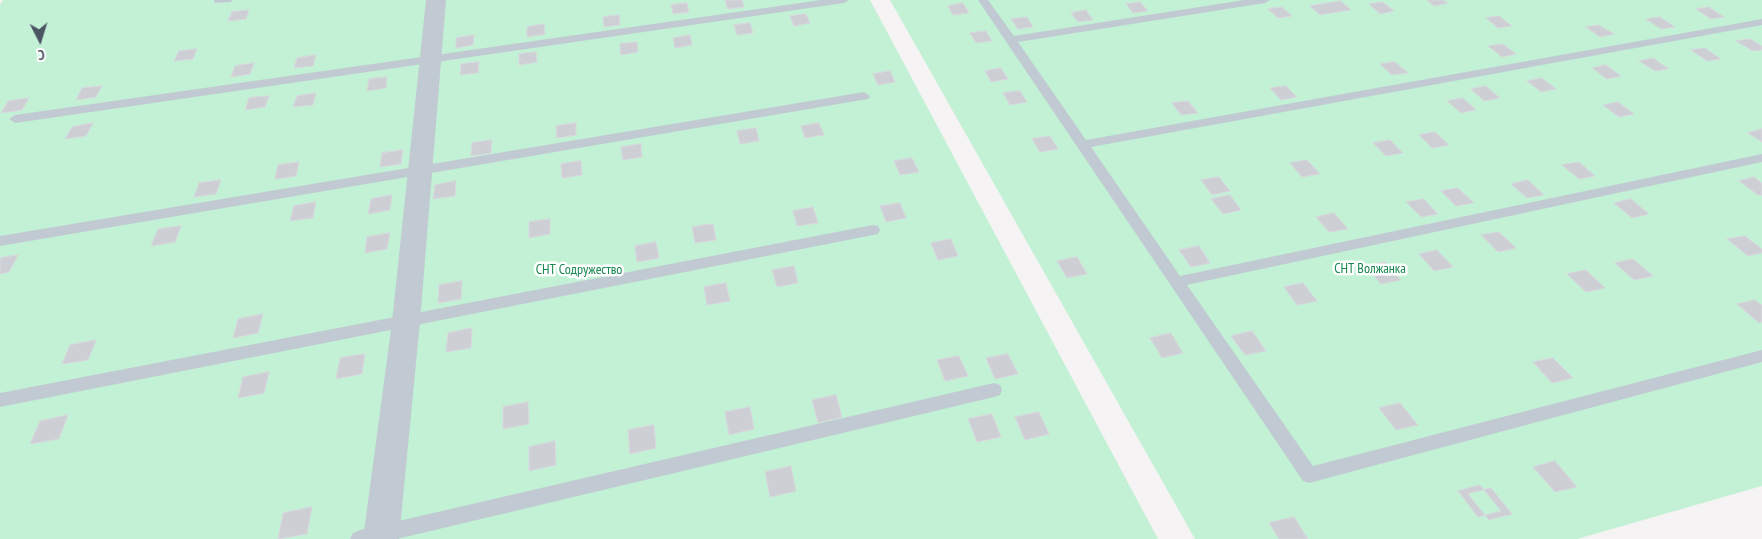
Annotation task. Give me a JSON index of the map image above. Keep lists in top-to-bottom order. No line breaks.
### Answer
{"parks":["СНТ Волжанка","СНТ Содружество"],"north":"bottom"}
